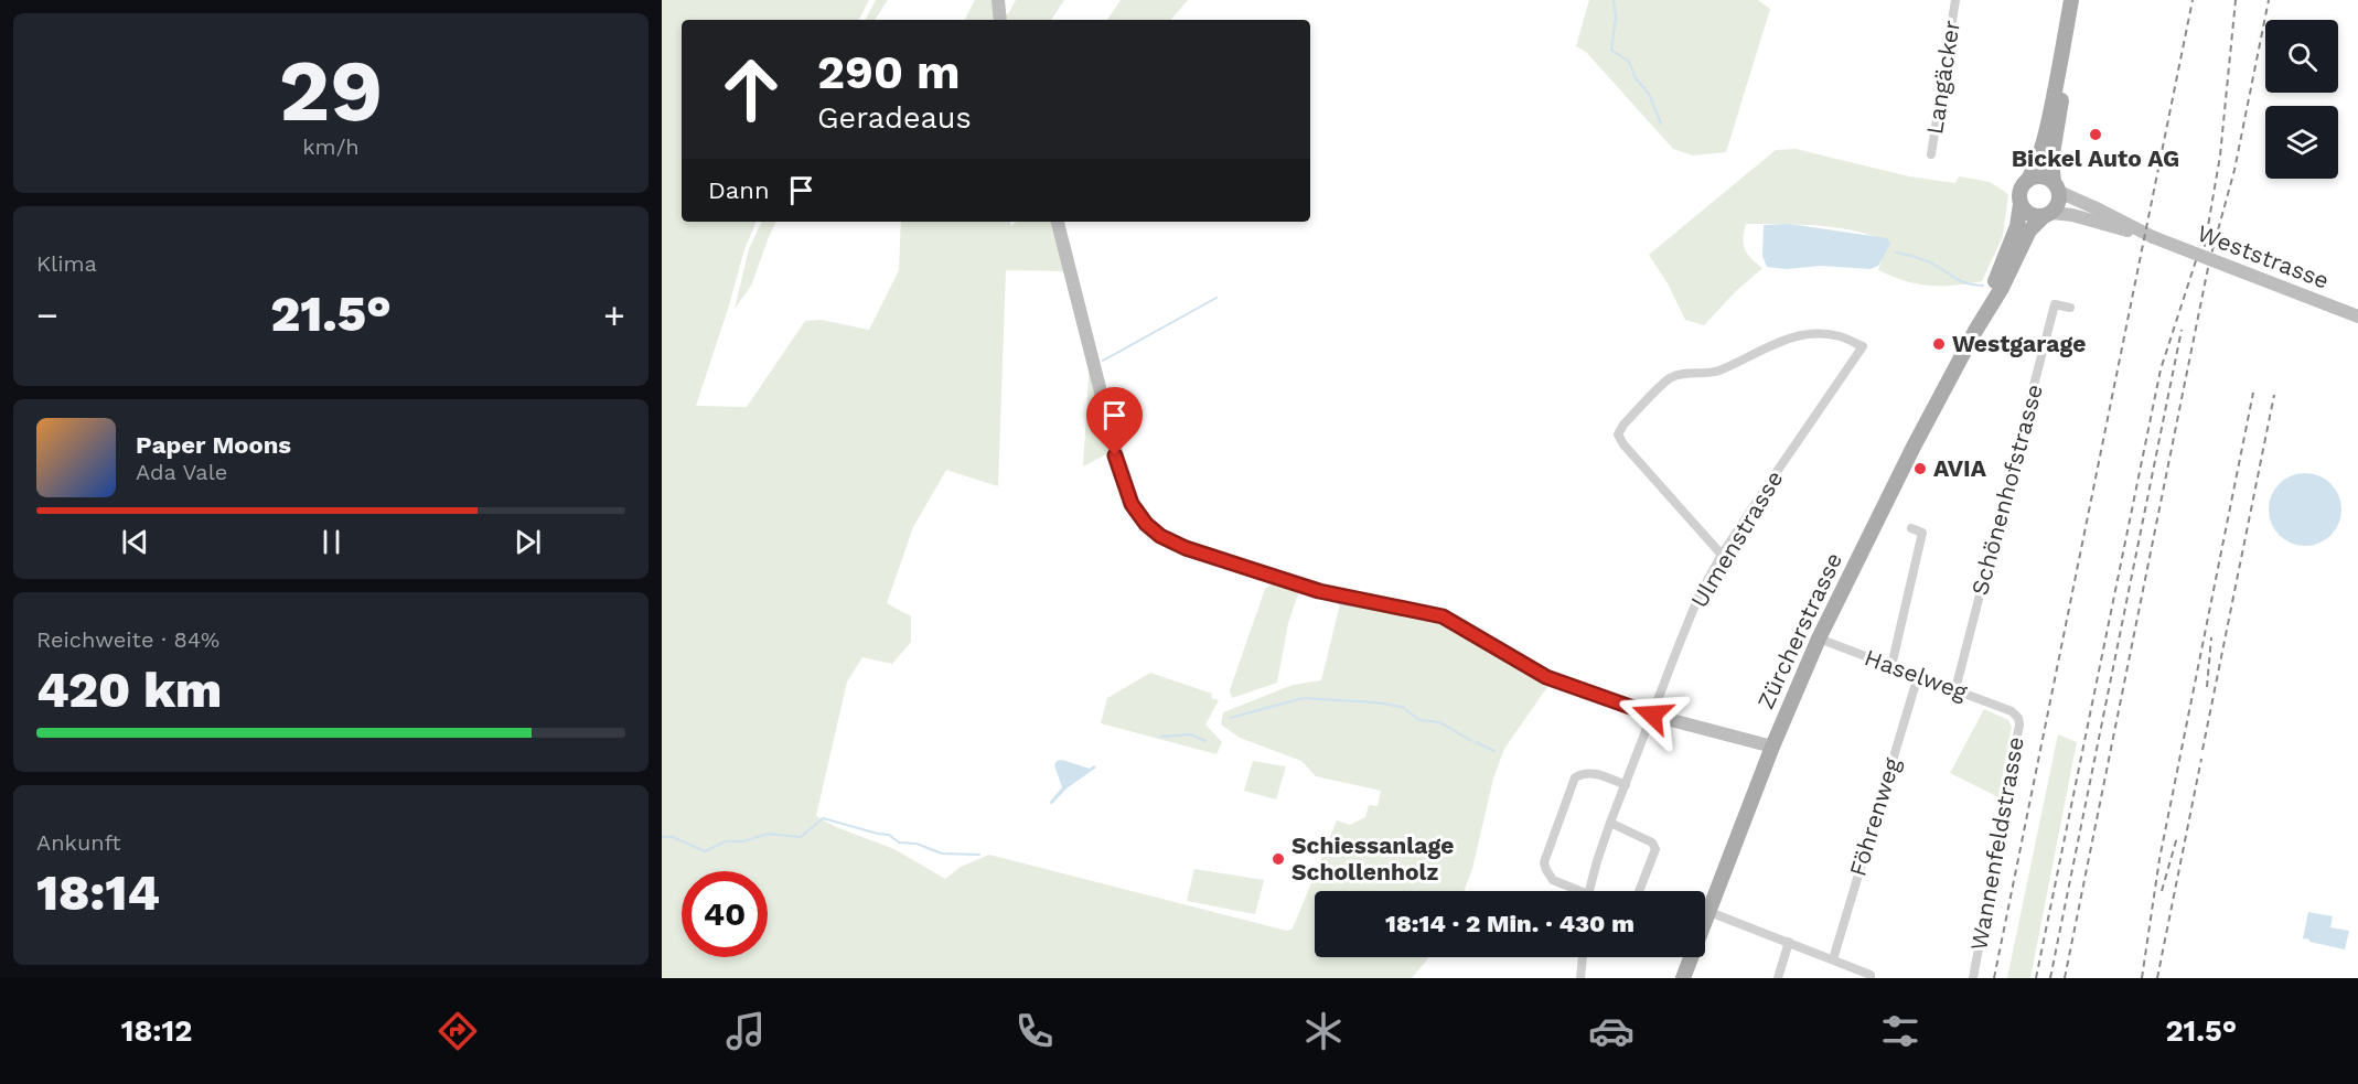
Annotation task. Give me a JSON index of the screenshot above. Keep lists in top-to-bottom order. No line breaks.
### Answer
{"streets":{"main road":["Zürcherstrasse"],"street":["Langäcker","Weststrasse","Schönenhofstrasse","Ulmenstrasse","Haselweg","Föhrenweg","Wannenfeldstrasse"]},"crossings":[["Weststrasse","Zürcherstrasse"],["Schönenhofstrasse","Haselweg"],["Zürcherstrasse","Haselweg"],["Haselweg","Föhrenweg"],["Haselweg","Wannenfeldstrasse"]],"places":["Bickel Auto AG","Westgarage","AVIA","Schiessanlage Schollenholz"],"page":{"tile":[["29","km/h"],"Klima",["Reichweite · 84%","420 km"],["Ankunft","18:14"]],"turn":["290 m","Geradeaus"],"then":"Dann","heat":["−","21.5°","+"],"song":["Paper Moons","Ada Vale"],"limit":"40","trip":"18:14 · 2 Min. · 430 m","tabs":["18:12","21.5°"]}}
